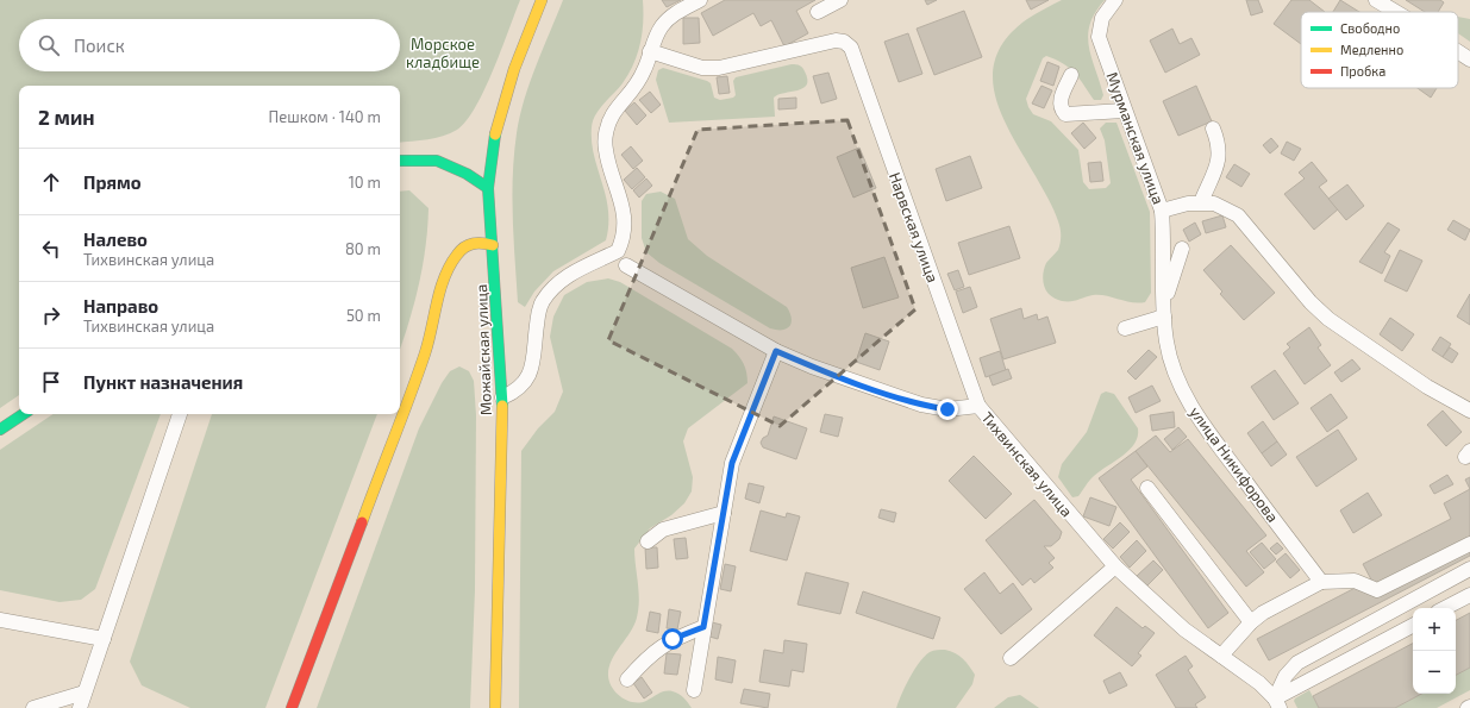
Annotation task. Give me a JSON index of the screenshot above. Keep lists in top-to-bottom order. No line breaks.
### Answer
{"streets":{"street":["Можайская улица"],"lane":["Мурманская улица","Нарвская улица","Тихвинская улица","улица Никифорова"]},"crossings":[["Мурманская улица","улица Никифорова"],["Нарвская улица","Тихвинская улица"]],"parks":["Морское кладбище"],"legend":["Свободно","Медленно","Пробка"],"page":{"search":"Поиск","heading":["2 мин","Пешком · 140 m"],"list":[["Прямо","10 m"],["Налево","Тихвинская улица","80 m"],["Направо","Тихвинская улица","50 m"],"Пункт назначения"],"map_buttons":["+","−"]}}
